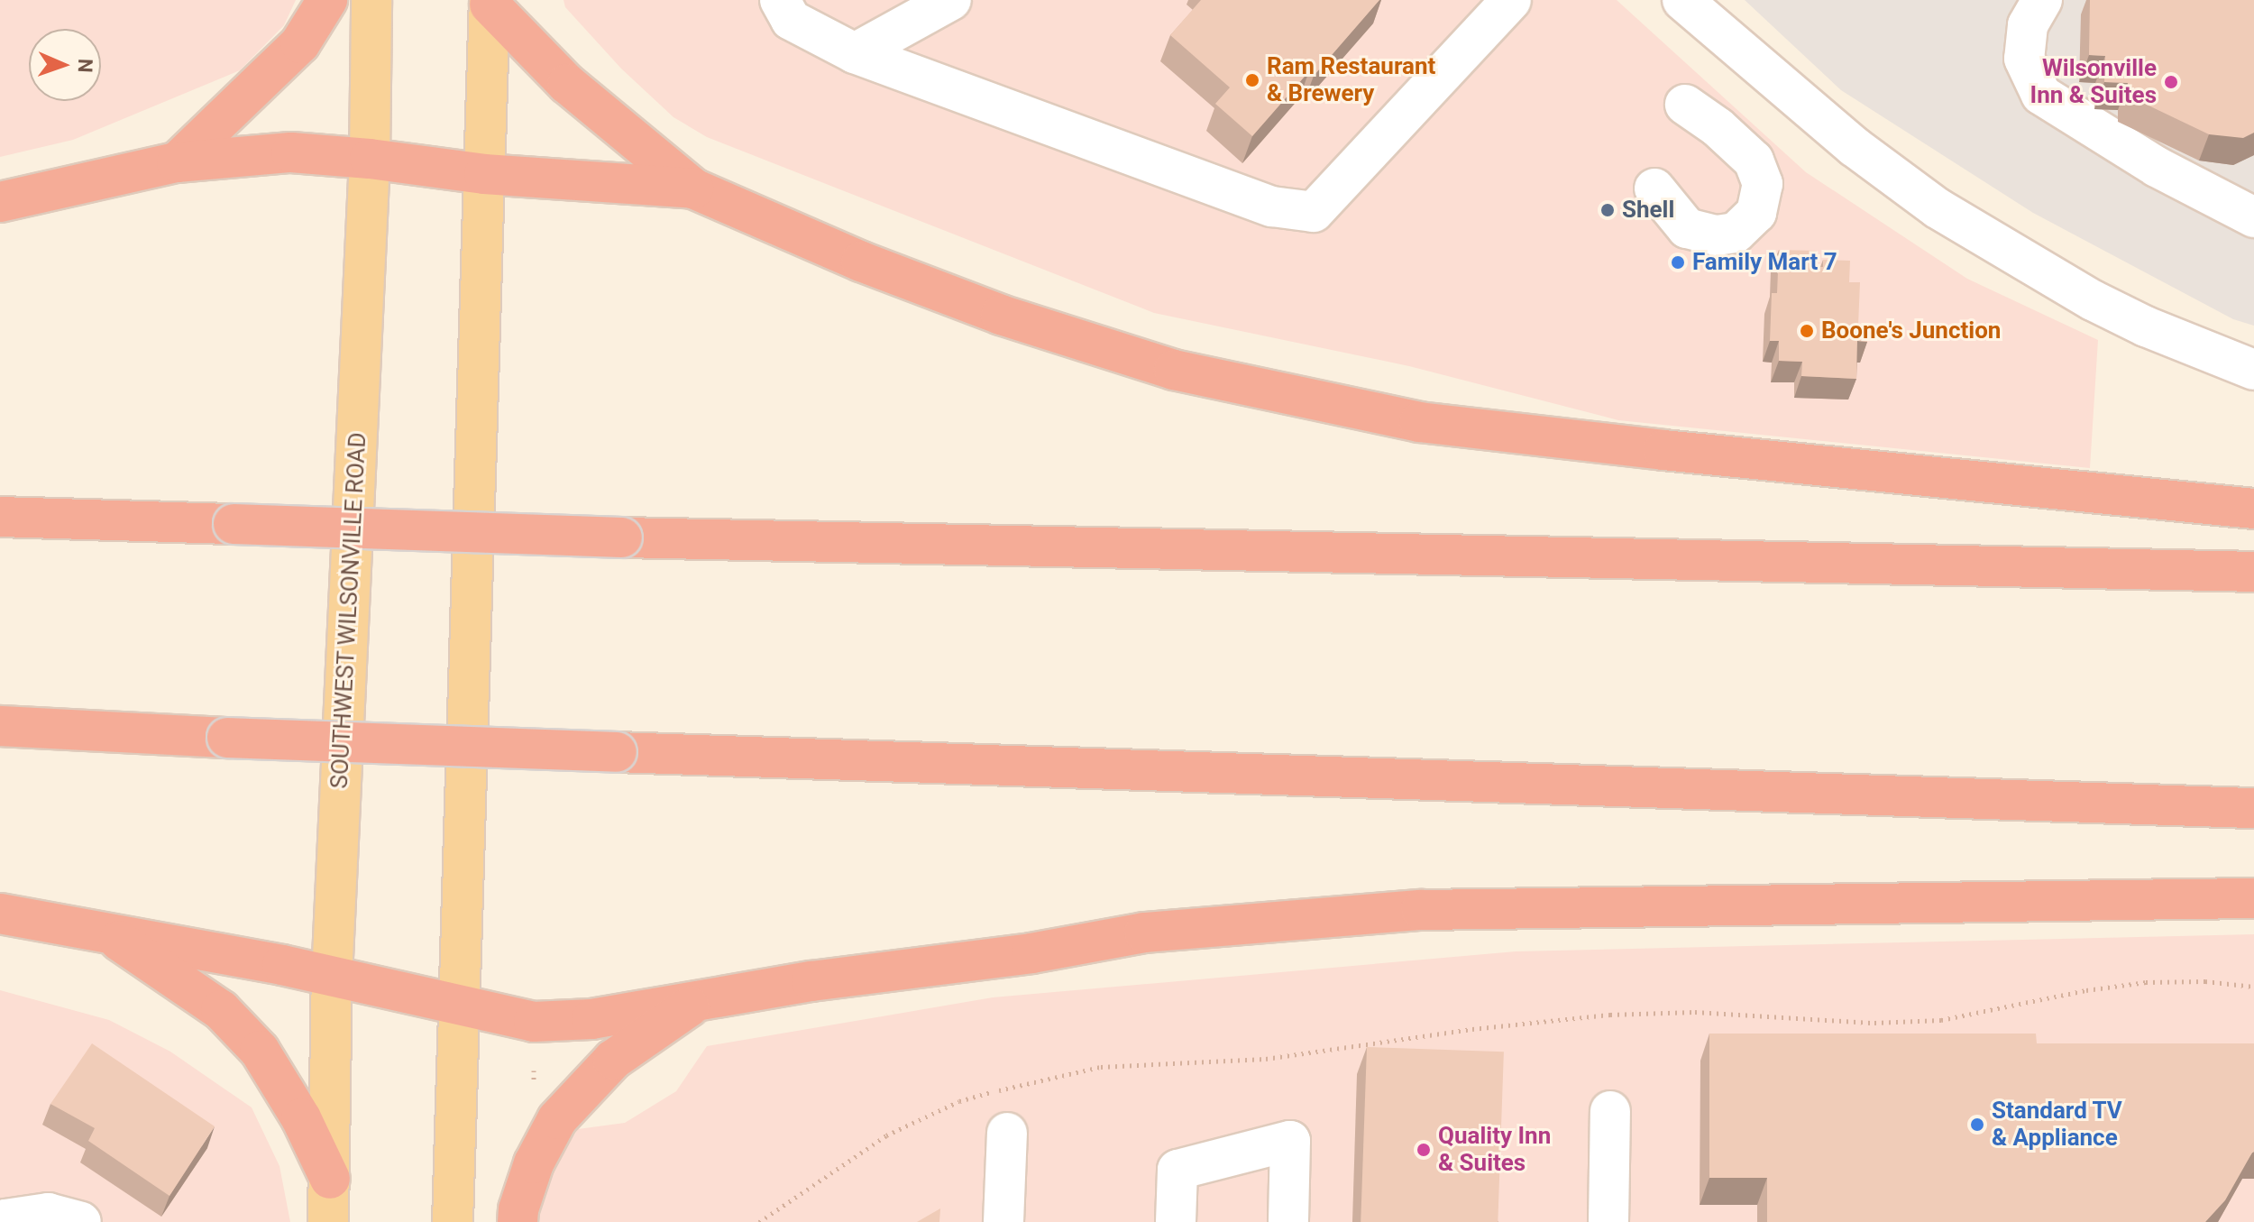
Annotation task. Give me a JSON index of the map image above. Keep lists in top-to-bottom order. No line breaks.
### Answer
{"streets":{"main road":["SOUTHWEST WILSONVILLE ROAD"]},"places":["Ram Restaurant & Brewery","Wilsonville Inn & Suites","Shell","Family Mart 7","Boone's Junction","Standard TV & Appliance","Quality Inn & Suites"],"north":"right"}
